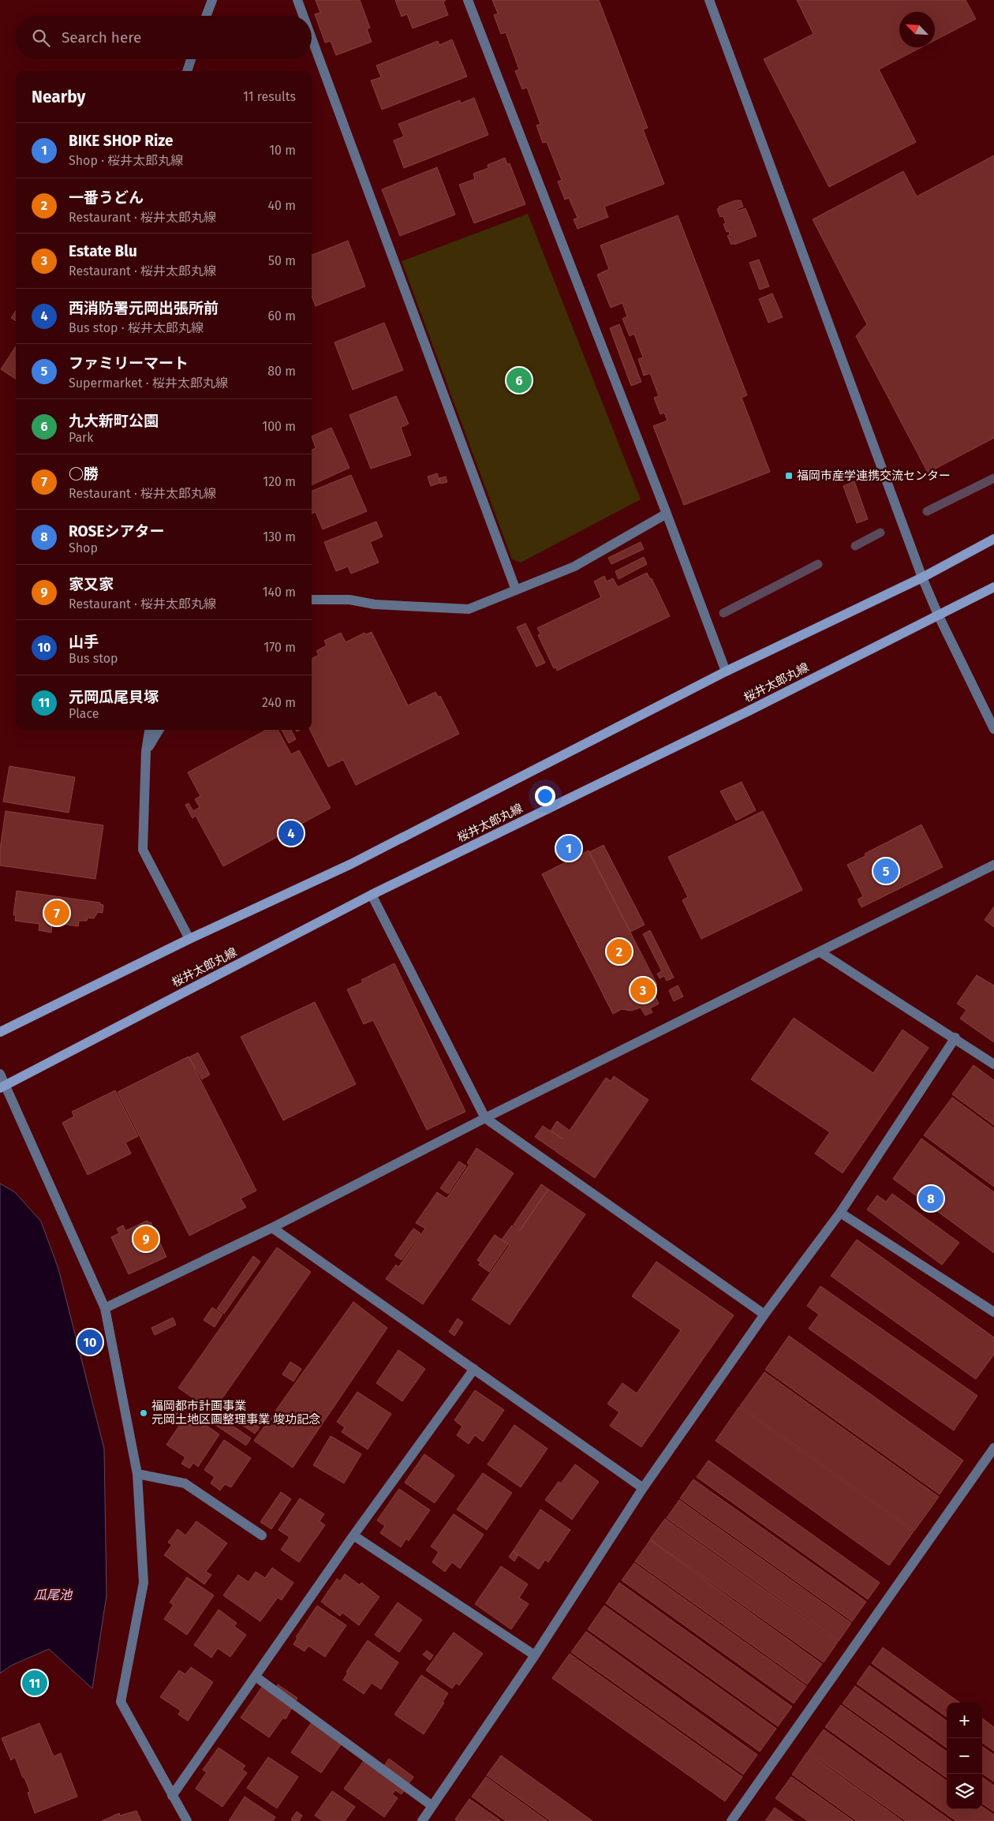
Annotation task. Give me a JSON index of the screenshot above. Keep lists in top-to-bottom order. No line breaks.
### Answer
{"streets":{"main road":["桜井太郎丸線"]},"water":["瓜尾池"],"places":{"transit":["福岡市産学連携交流センター"],"other":["福岡都市計画事業 元岡土地区画整理事業 竣功記念"]},"north":"top left","page":{"search":"Search here","heading":["Nearby","11 results"],"list":[{"mark":"1","name":"BIKE SHOP Rize","note":"Shop · 桜井太郎丸線","value":"10 m"},{"mark":"2","name":"一番うどん","note":"Restaurant · 桜井太郎丸線","value":"40 m"},{"mark":"3","name":"Estate Blu","note":"Restaurant · 桜井太郎丸線","value":"50 m"},{"mark":"4","name":"西消防署元岡出張所前","note":"Bus stop · 桜井太郎丸線","value":"60 m"},{"mark":"5","name":"ファミリーマート","note":"Supermarket · 桜井太郎丸線","value":"80 m"},{"mark":"6","name":"九大新町公園","note":"Park","value":"100 m"},{"mark":"7","name":"○勝","note":"Restaurant · 桜井太郎丸線","value":"120 m"},{"mark":"8","name":"ROSEシアター","note":"Shop","value":"130 m"},{"mark":"9","name":"家又家","note":"Restaurant · 桜井太郎丸線","value":"140 m"},{"mark":"10","name":"山手","note":"Bus stop","value":"170 m"},{"mark":"11","name":"元岡瓜尾貝塚","note":"Place","value":"240 m"}],"pins":["6","4","1","5","7","2","3","8","9","10","11"],"map_buttons":["+","−"]}}
